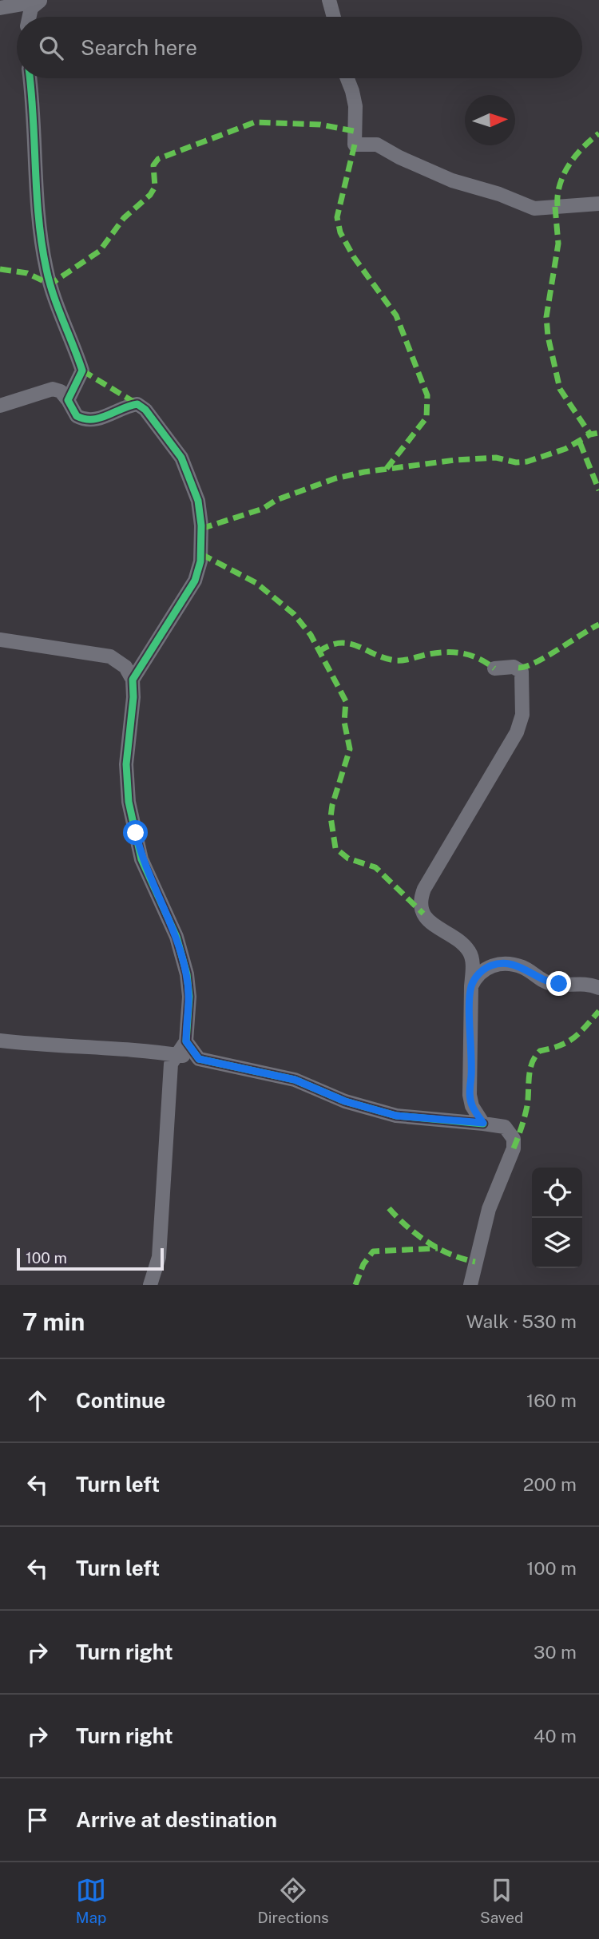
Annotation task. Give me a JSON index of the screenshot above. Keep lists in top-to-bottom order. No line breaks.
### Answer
{"scale_bar":"100 m","north":"right","page":{"search":"Search here","scale":"100 m","heading":["7 min","Walk · 530 m"],"list":[["Continue","160 m"],["Turn left","200 m"],["Turn left","100 m"],["Turn right","30 m"],["Turn right","40 m"],"Arrive at destination"],"nav":["Map","Directions","Saved"]}}
